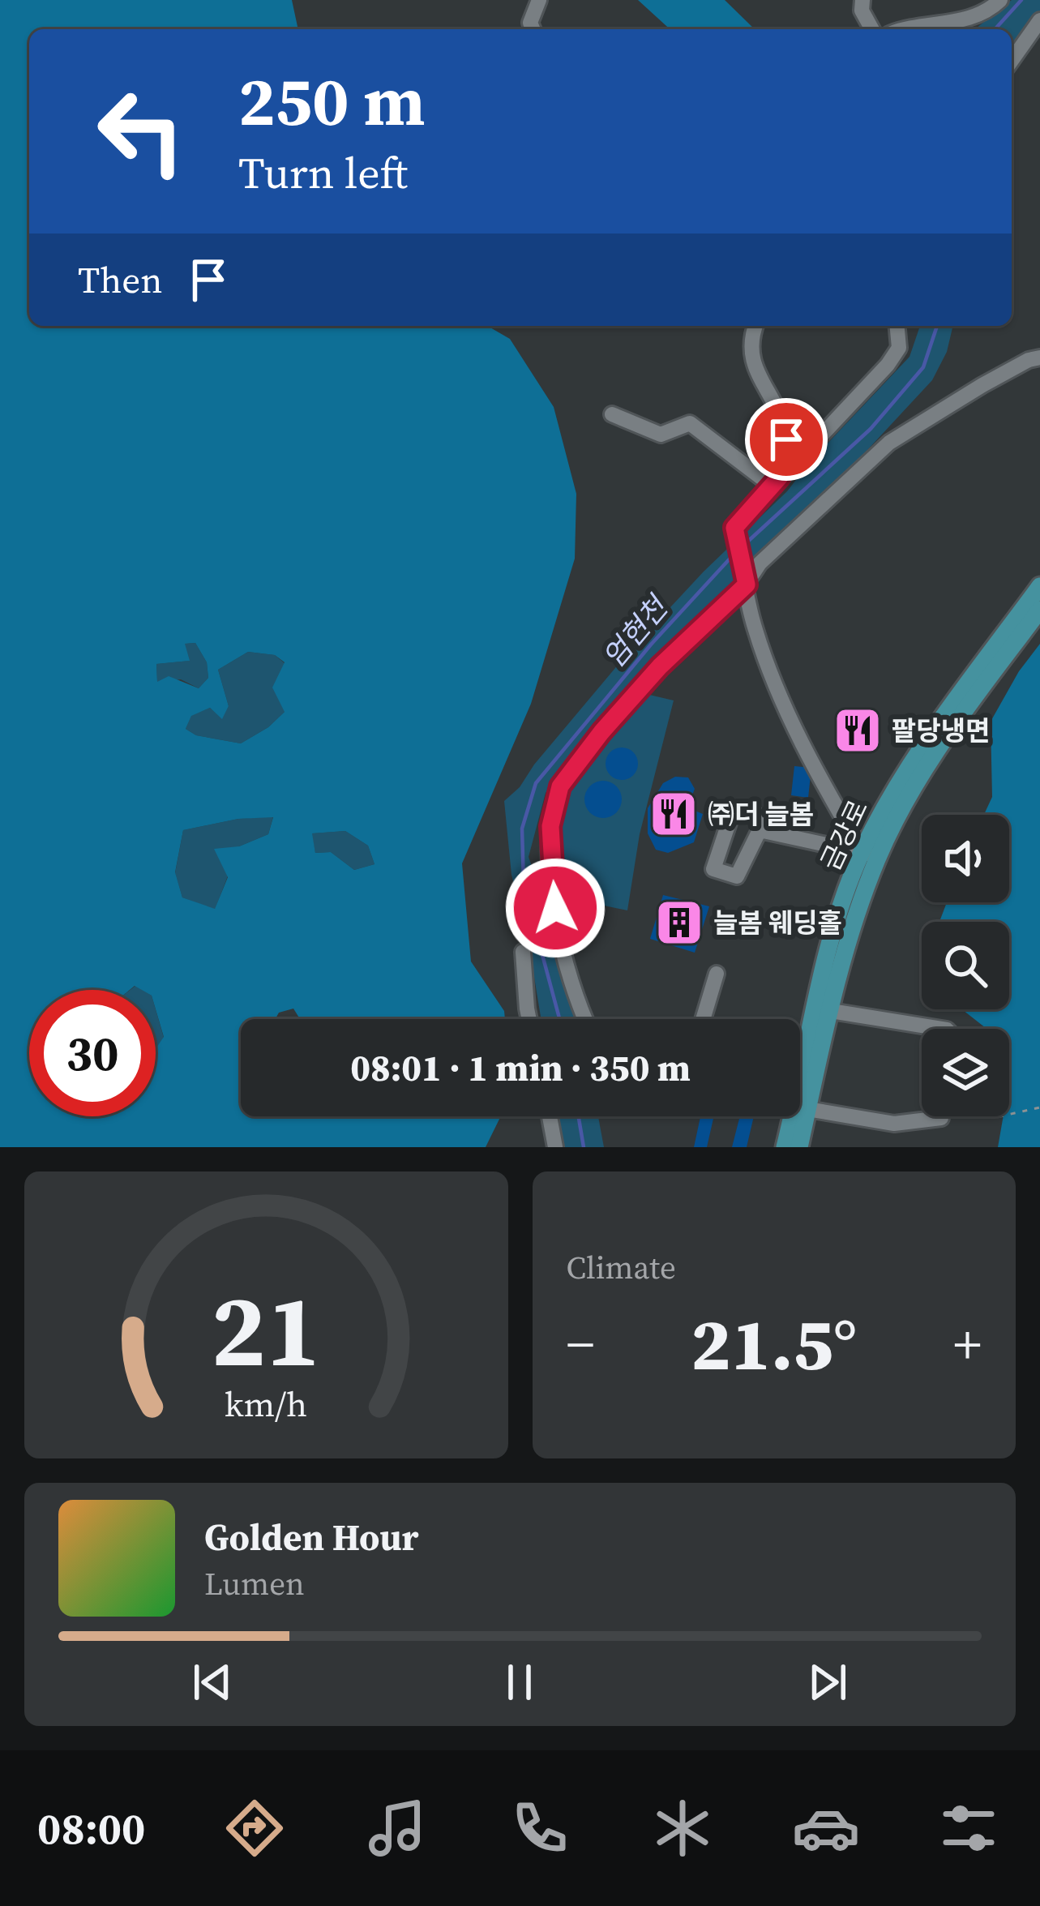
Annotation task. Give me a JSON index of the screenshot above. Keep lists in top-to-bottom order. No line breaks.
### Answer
{"streets":{"main road":["금강로"]},"water":["엄현천"],"places":{"restaurant":["팔당냉면","㈜더 늘봄"],"building":["늘봄 웨딩홀"]},"page":{"turn":["250 m","Turn left"],"then":"Then","limit":"30","trip":"08:01 · 1 min · 350 m","tile":"Climate","heat":["−","21.5°","+"],"song":["Golden Hour","Lumen"],"tabs":"08:00","gauge":["21","km/h"]}}
